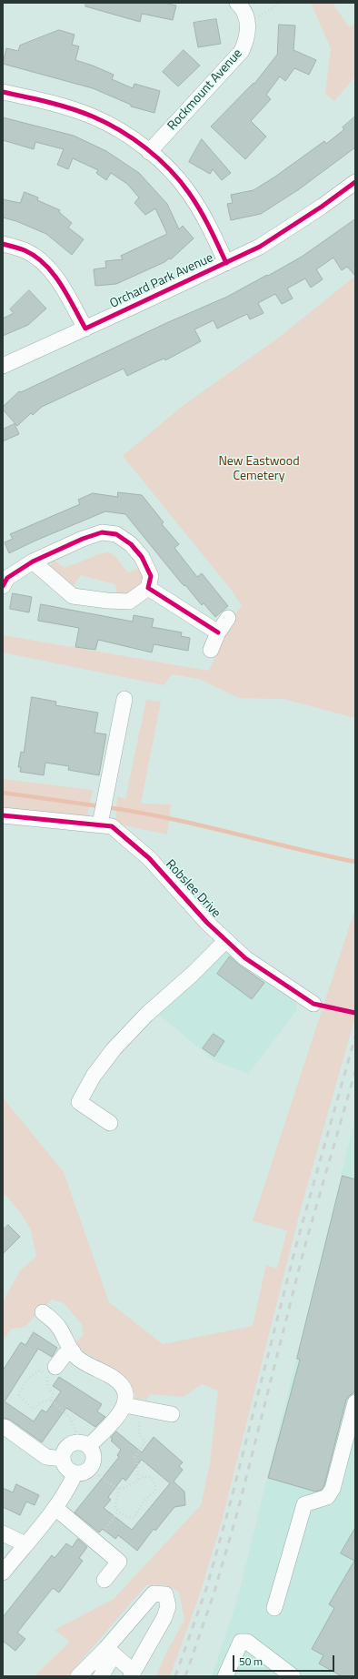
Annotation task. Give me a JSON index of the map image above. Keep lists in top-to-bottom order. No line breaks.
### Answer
{"streets":{"street":["Rockmount Avenue","Orchard Park Avenue","Robslee Drive"]},"parks":["New Eastwood Cemetery"],"scale_bar":"50 m"}
